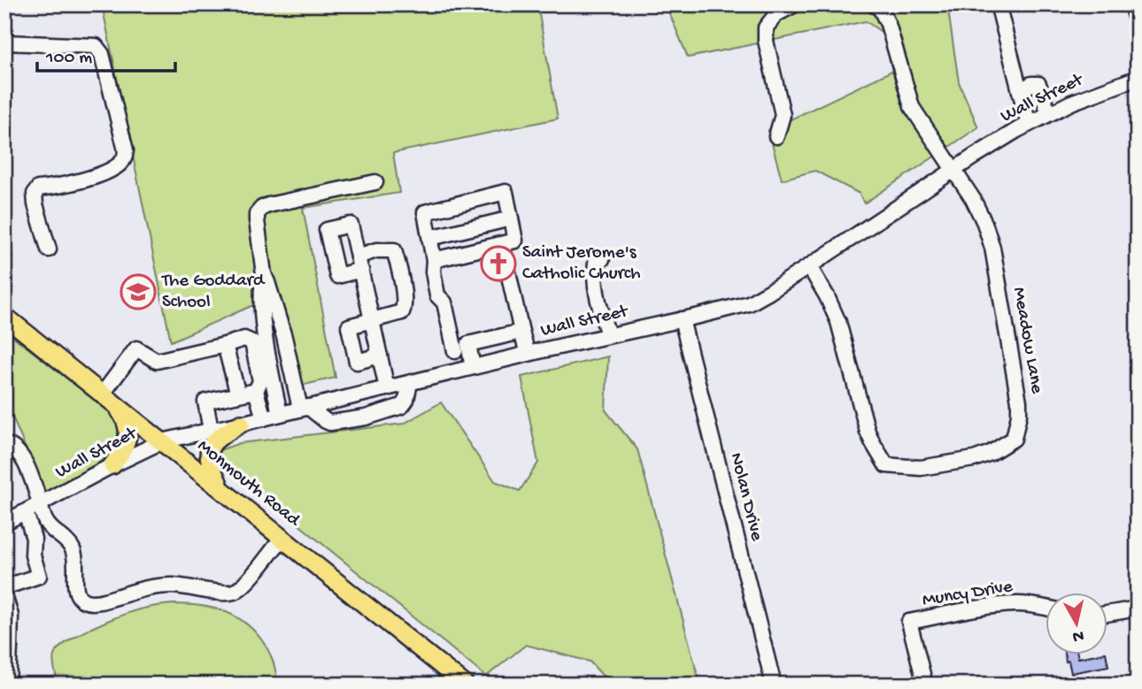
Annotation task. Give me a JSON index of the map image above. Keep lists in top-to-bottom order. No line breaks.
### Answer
{"streets":{"main road":["Monmouth Road"],"street":["Wall Street","Meadow Lane","Nolan Drive","Muncy Drive"]},"crossings":[["Wall Street","Meadow Lane"],["Wall Street","Monmouth Road"],["Wall Street","Nolan Drive"]],"places":{"church":["Saint Jerome's Catholic Church"],"school or university":["The Goddard School"]},"scale_bar":"100 m","north":"bottom"}
